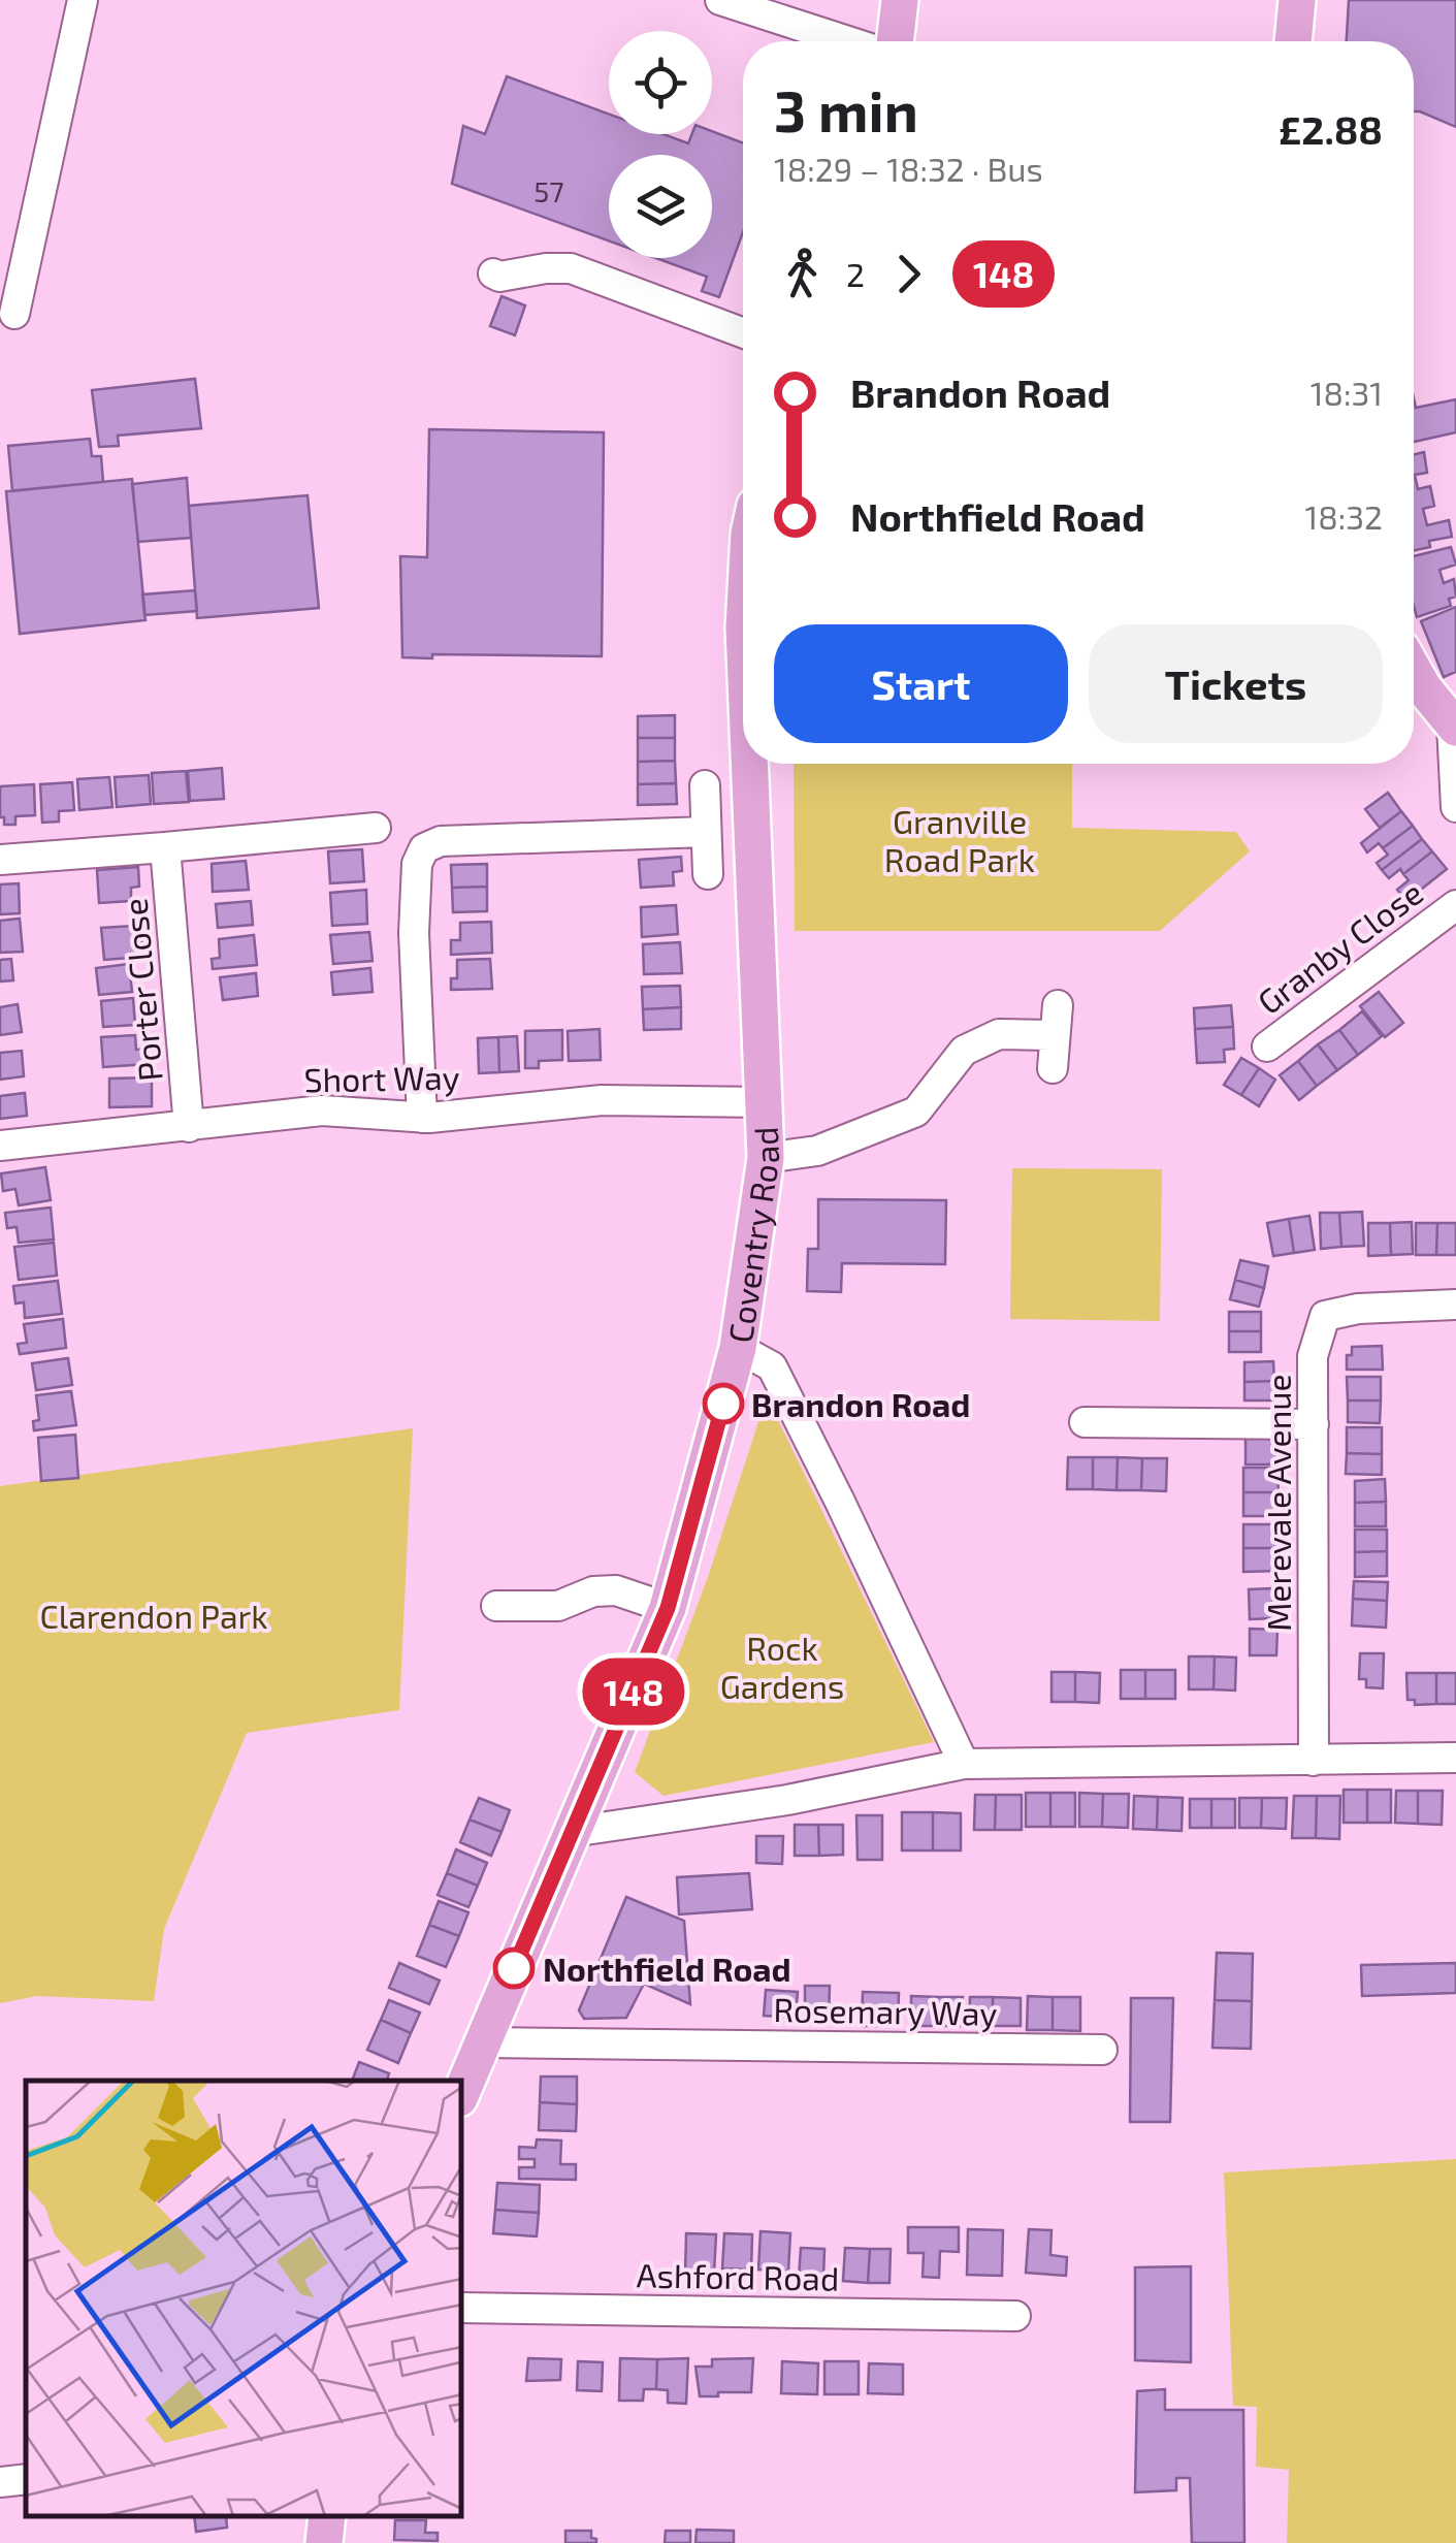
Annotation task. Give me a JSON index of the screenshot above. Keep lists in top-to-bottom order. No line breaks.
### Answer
{"streets":{"main road":["Coventry Road"],"street":["Granby Close","Porter Close","Short Way","Merevale Avenue","Rosemary Way","Ashford Road"]},"crossings":[["Porter Close","Short Way"],["Short Way","Coventry Road"],["Coventry Road","Rosemary Way"]],"parks":["Granville Road Park","Clarendon Park","Rock Gardens"],"places":["Brandon Road","Northfield Road"],"lines":["bus line 148"],"house_numbers":["57"],"page":{"on_map":"148","heading":["3 min","18:29 – 18:32 · Bus","£2.88"],"legs":["2","148"],"list":[{"name":"Brandon Road","value":"18:31"},{"name":"Northfield Road","value":"18:32"}],"buttons":["Start","Tickets"]}}
